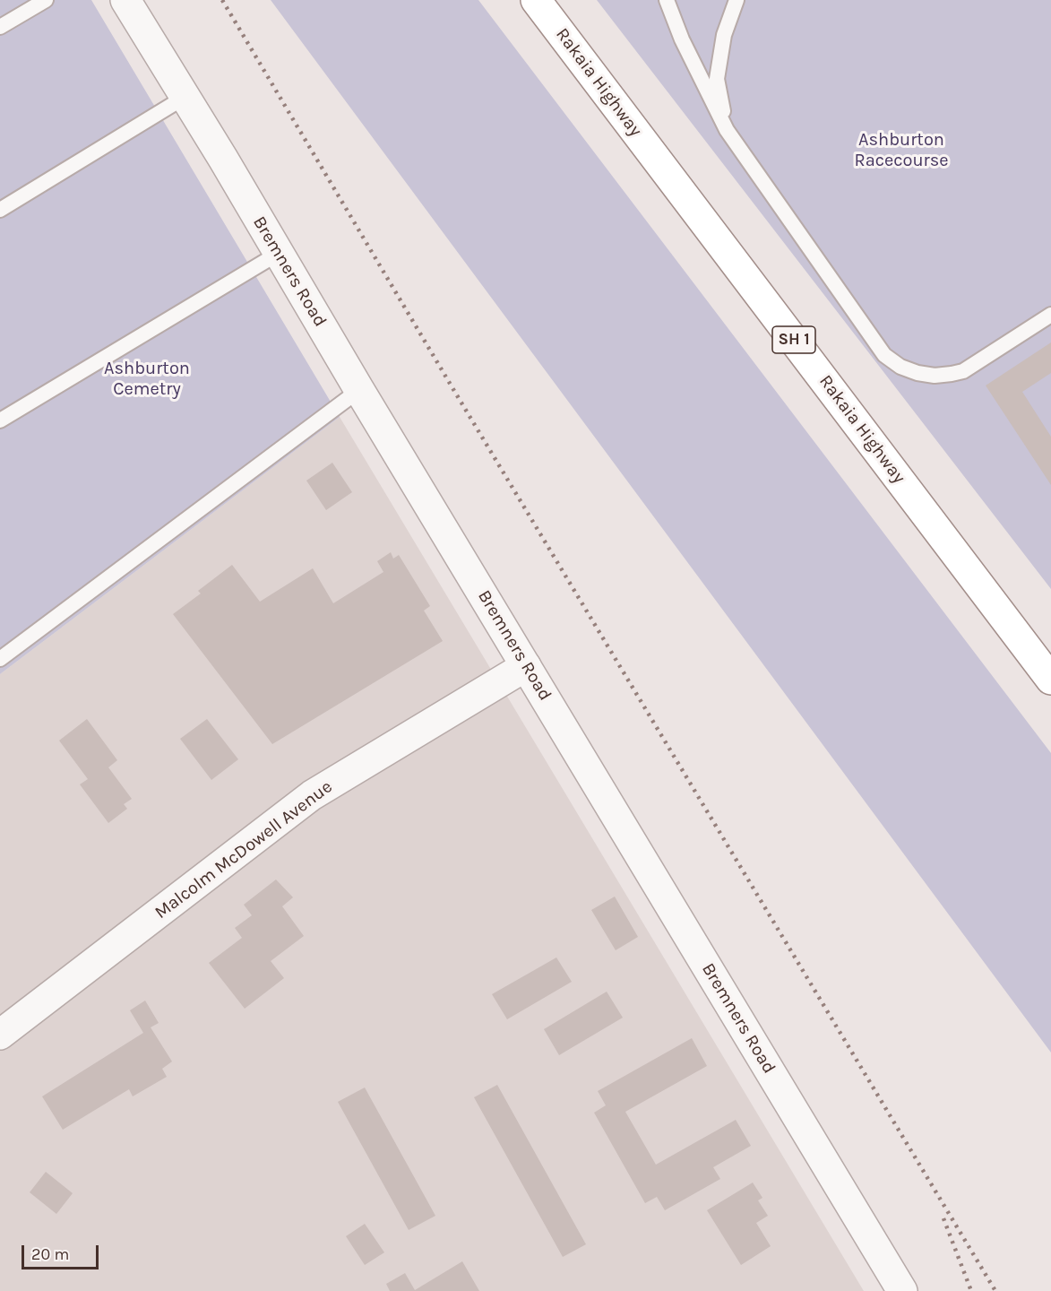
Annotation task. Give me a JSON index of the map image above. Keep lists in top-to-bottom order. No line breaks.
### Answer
{"streets":{"highway":["Rakaia Highway","SH 1"],"street":["Bremners Road","Malcolm McDowell Avenue"]},"crossings":[["Bremners Road","Malcolm McDowell Avenue"]],"parks":["Ashburton Racecourse","Ashburton Cemetry"],"scale_bar":"20 m"}
